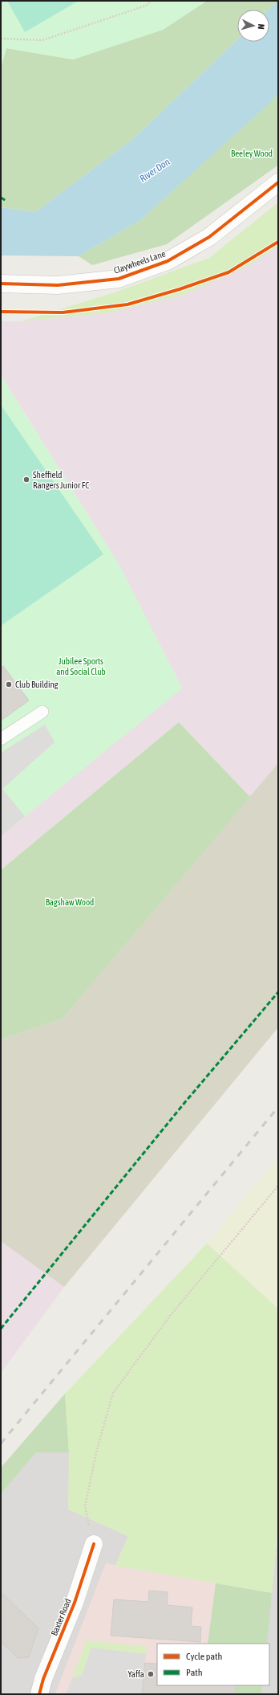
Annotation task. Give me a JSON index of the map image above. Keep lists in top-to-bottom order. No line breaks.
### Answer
{"streets":{"street":["Claywheels Lane","Baxter Road"]},"water":["River Don"],"parks":["Beeley Wood","Jubilee Sports and Social Club","Bagshaw Wood"],"places":["Sheffield Rangers Junior FC","Club Building","Yaffa"],"legend":["Cycle path","Path"],"north":"right"}
